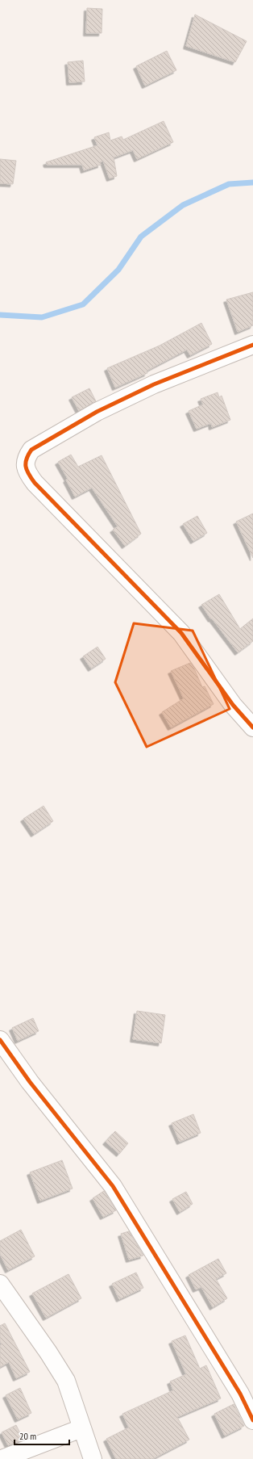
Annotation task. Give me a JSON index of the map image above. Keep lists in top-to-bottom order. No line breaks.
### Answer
{"scale_bar":"20 m"}
